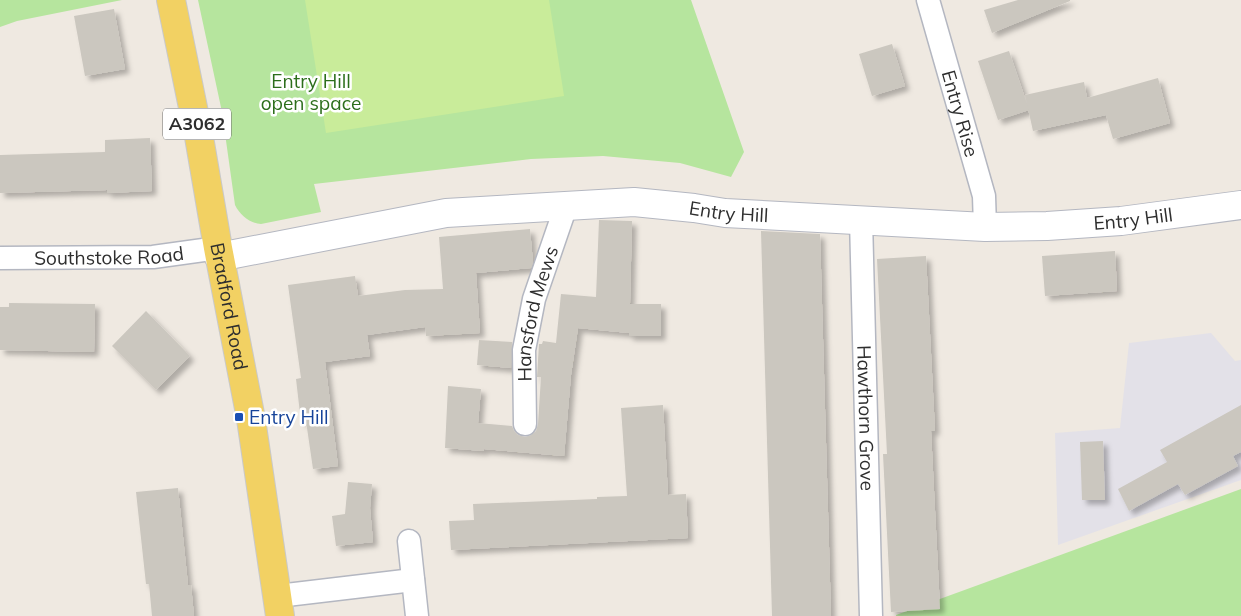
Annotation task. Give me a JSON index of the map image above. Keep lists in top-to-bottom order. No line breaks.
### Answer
{"streets":{"main road":["A3062","Bradford Road"],"street":["Entry Rise","Entry Hill","Southstoke Road","Hansford Mews","Hawthorn Grove"]},"crossings":[["Entry Rise","Entry Hill"],["Entry Hill","Southstoke Road"],["Entry Hill","Bradford Road"],["Entry Hill","Hansford Mews"],["Entry Hill","Hawthorn Grove"],["Southstoke Road","Bradford Road"]],"parks":["Entry Hill open space"],"places":{"transit":["Entry Hill"]}}
